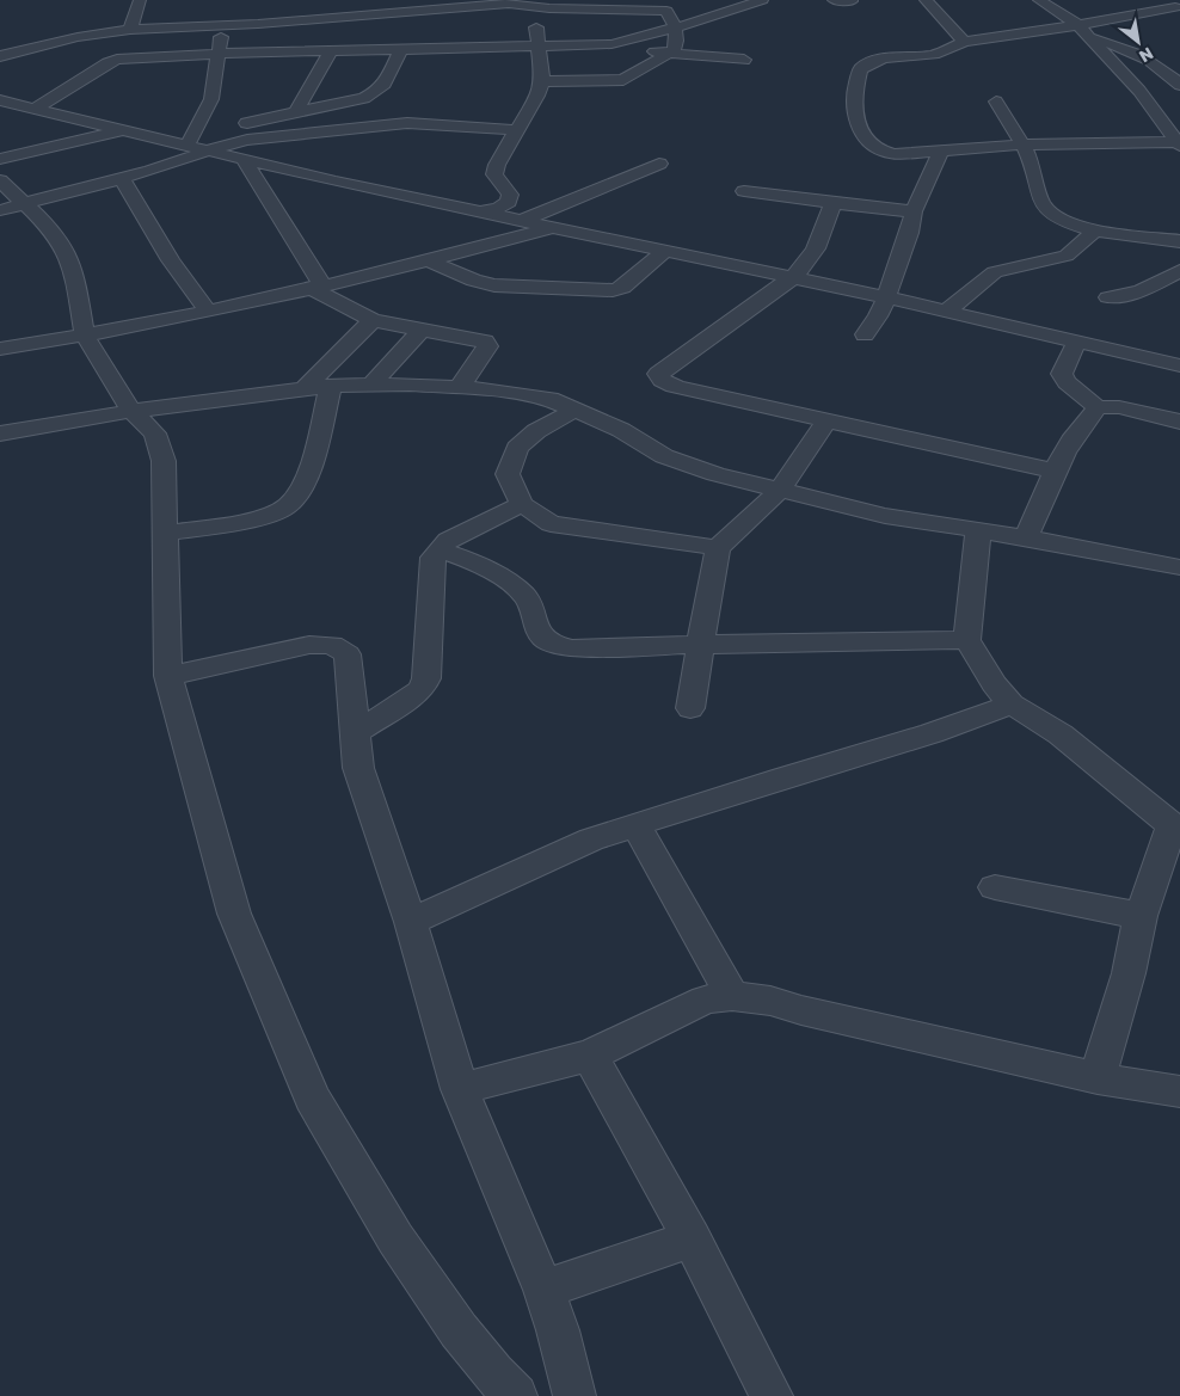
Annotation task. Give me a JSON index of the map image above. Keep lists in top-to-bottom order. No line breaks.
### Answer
{"north":"bottom right"}
